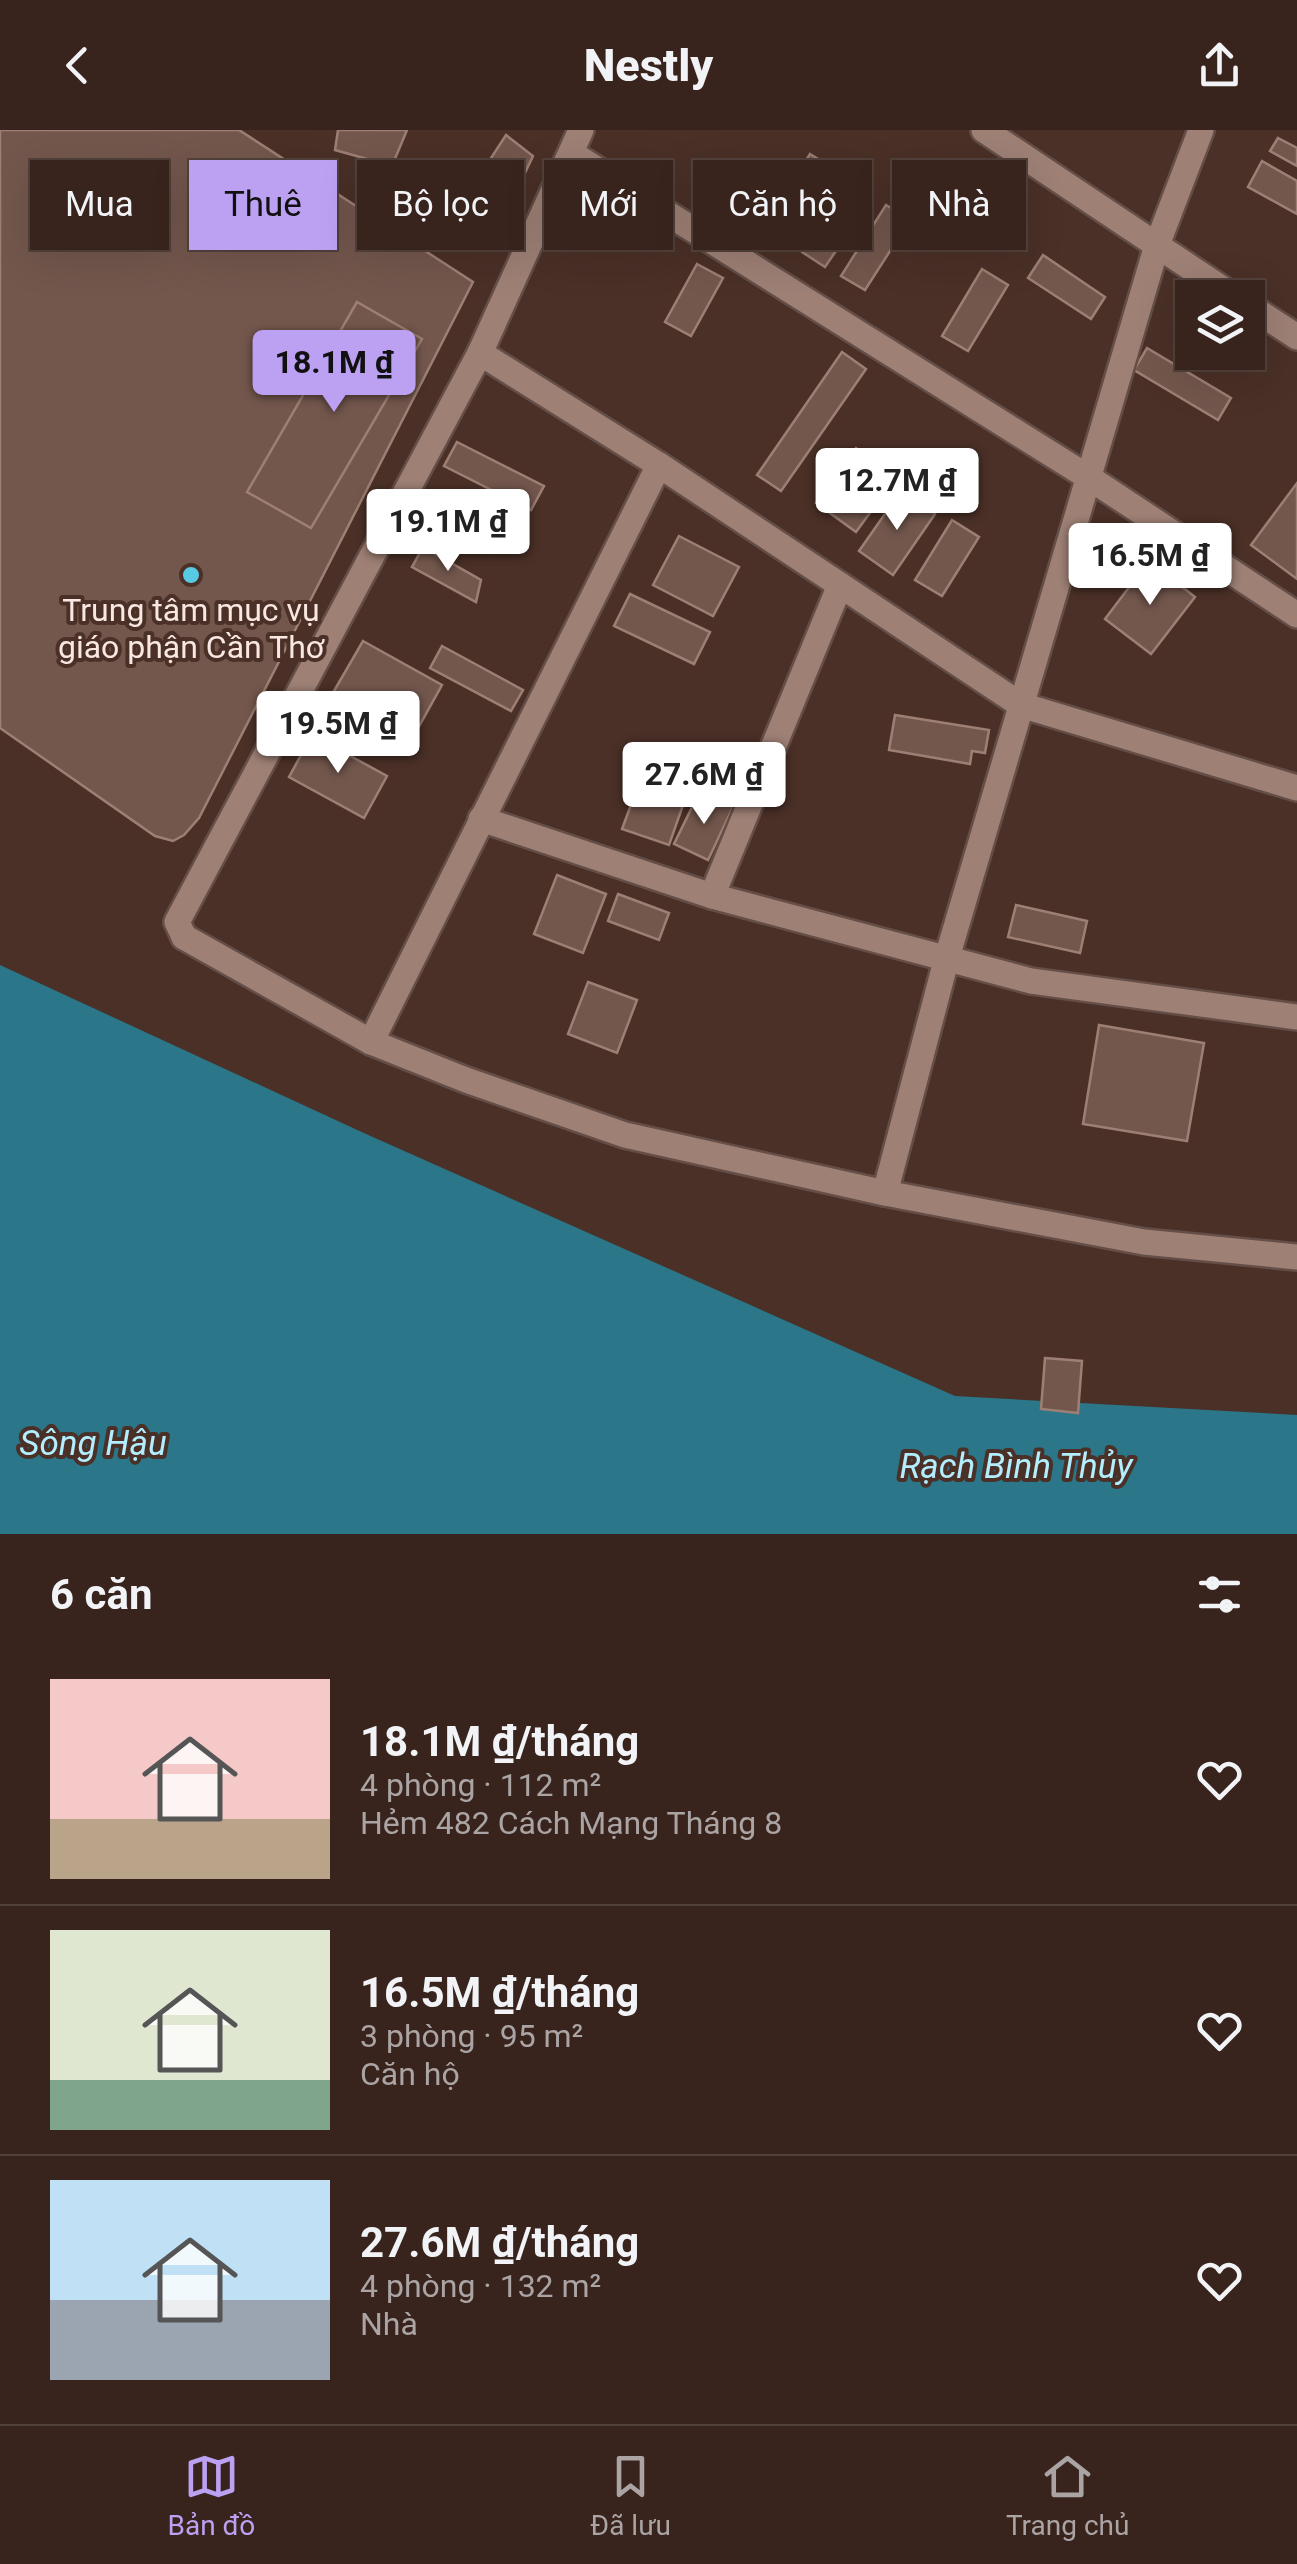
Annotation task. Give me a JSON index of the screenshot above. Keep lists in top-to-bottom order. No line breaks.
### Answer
{"water":["Sông Hậu","Rạch Bình Thủy"],"places":["Trung tâm mục vụ giáo phận Cần Thơ"],"page":{"header":"Nestly","chip":["Mua","Thuê","Bộ lọc","Mới","Căn hộ","Nhà"],"price":["18.1M ₫","12.7M ₫","19.1M ₫","16.5M ₫","19.5M ₫","27.6M ₫"],"heading":"6 căn","list":[{"name":"18.1M ₫/tháng","note":"4 phòng · 112 m² · Hẻm 482 Cách Mạng Tháng 8"},{"name":"16.5M ₫/tháng","note":"3 phòng · 95 m² · Căn hộ"},{"name":"27.6M ₫/tháng","note":"4 phòng · 132 m² · Nhà"}],"tabs":["Bản đồ","Đã lưu","Trang chủ"]}}
